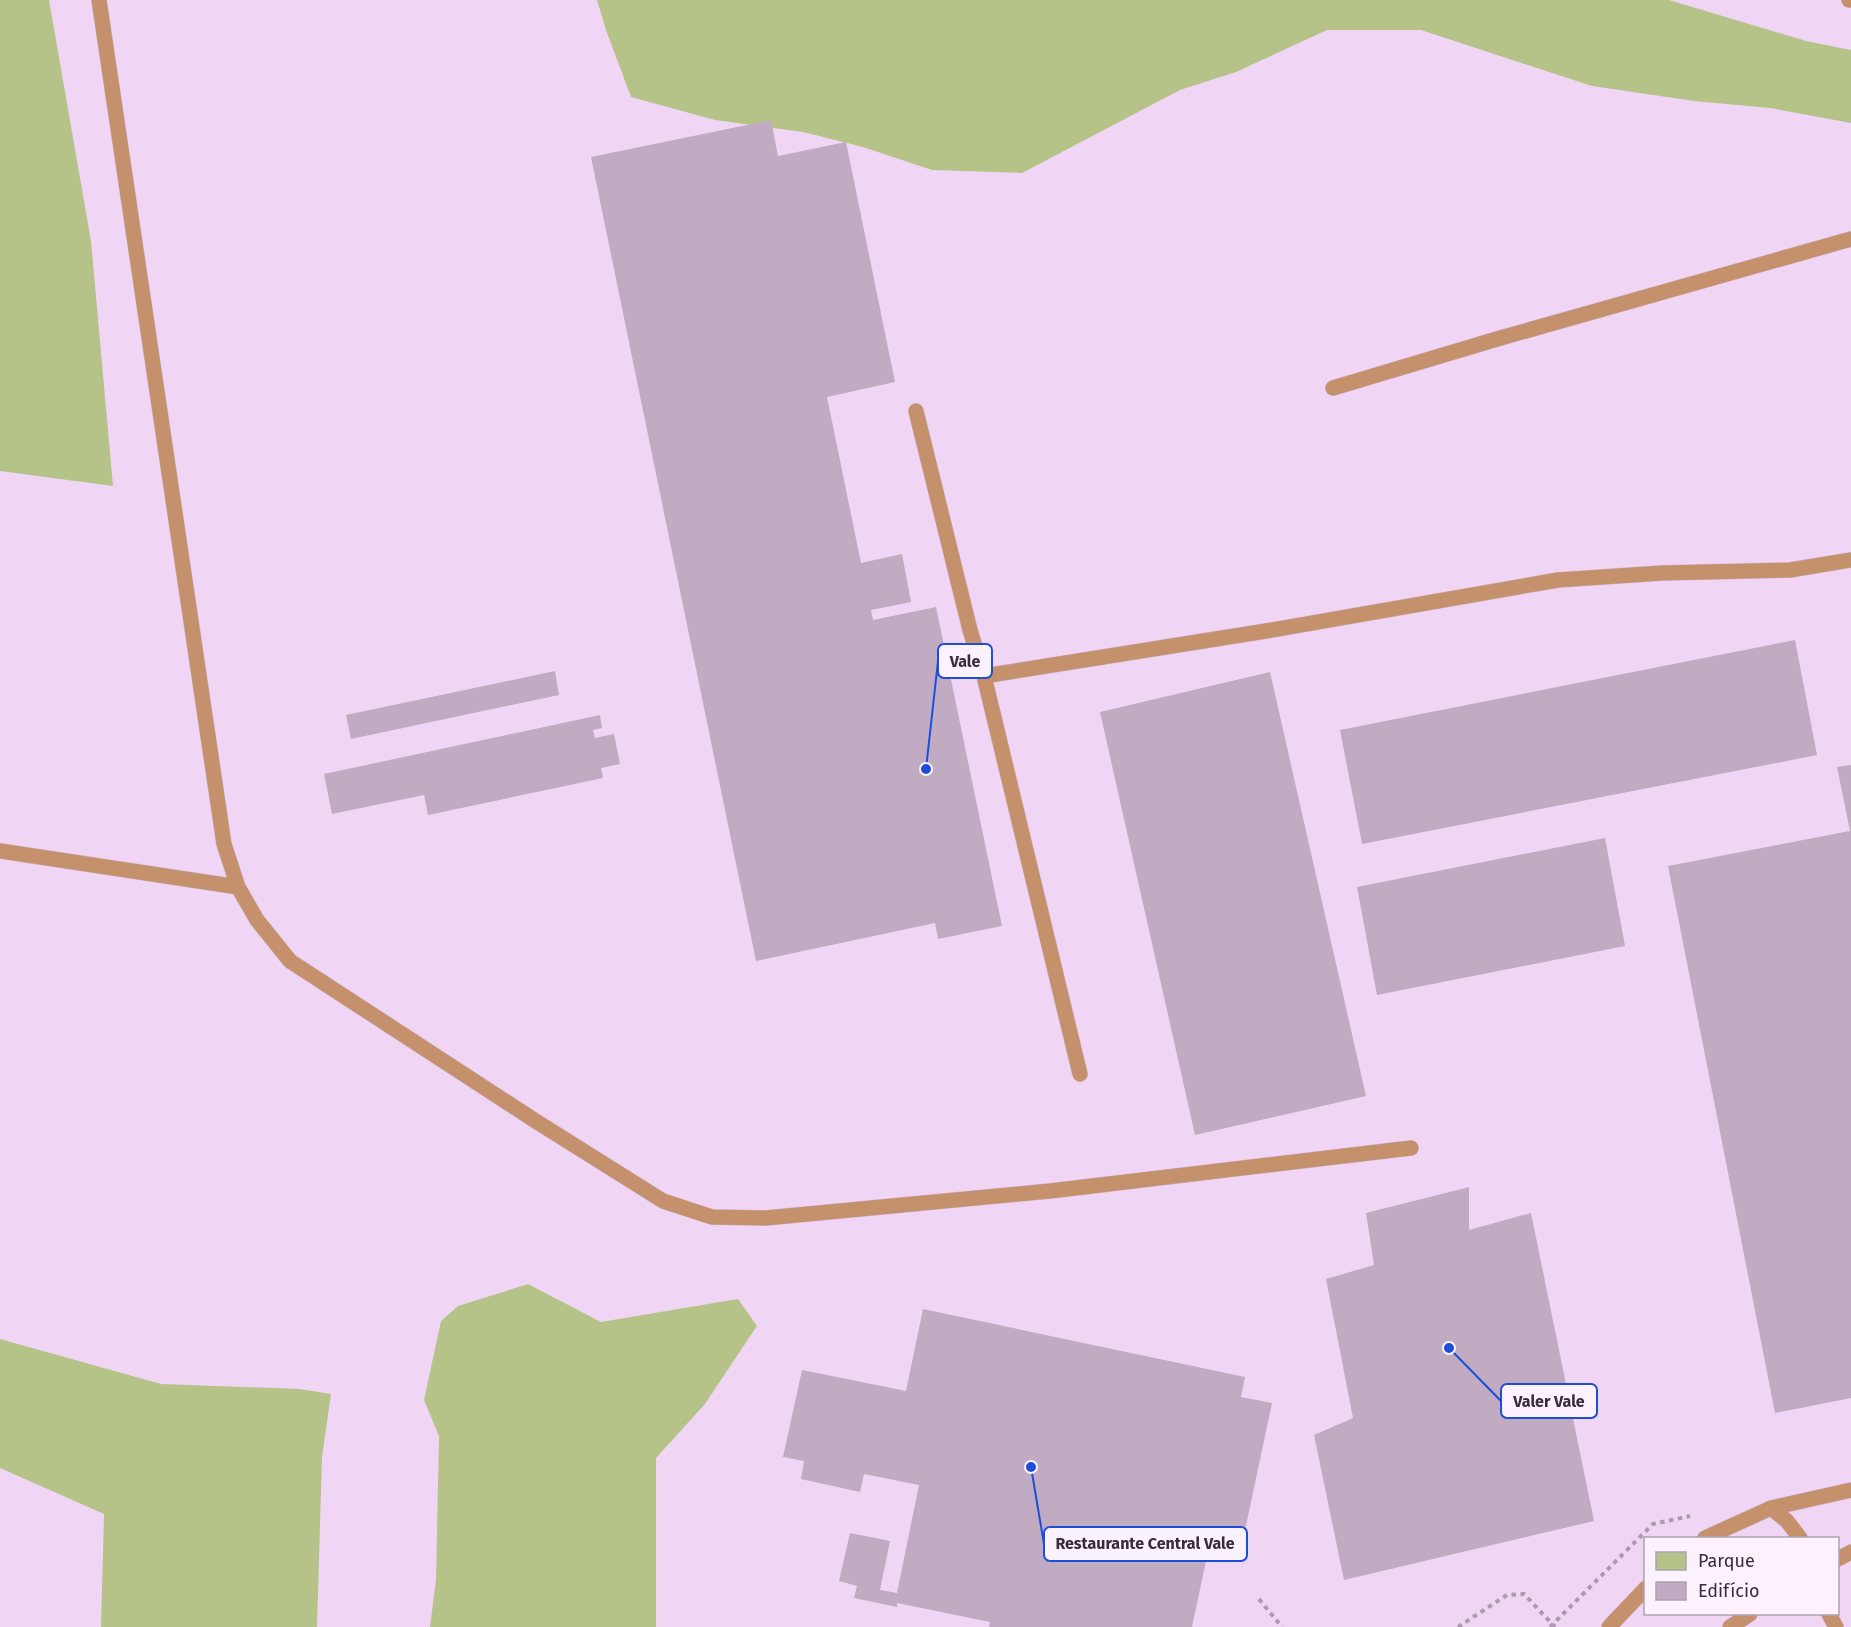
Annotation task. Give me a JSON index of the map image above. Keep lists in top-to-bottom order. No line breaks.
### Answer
{"places":["Vale","Valer Vale","Restaurante Central Vale"],"legend":["Parque","Edifício"]}
